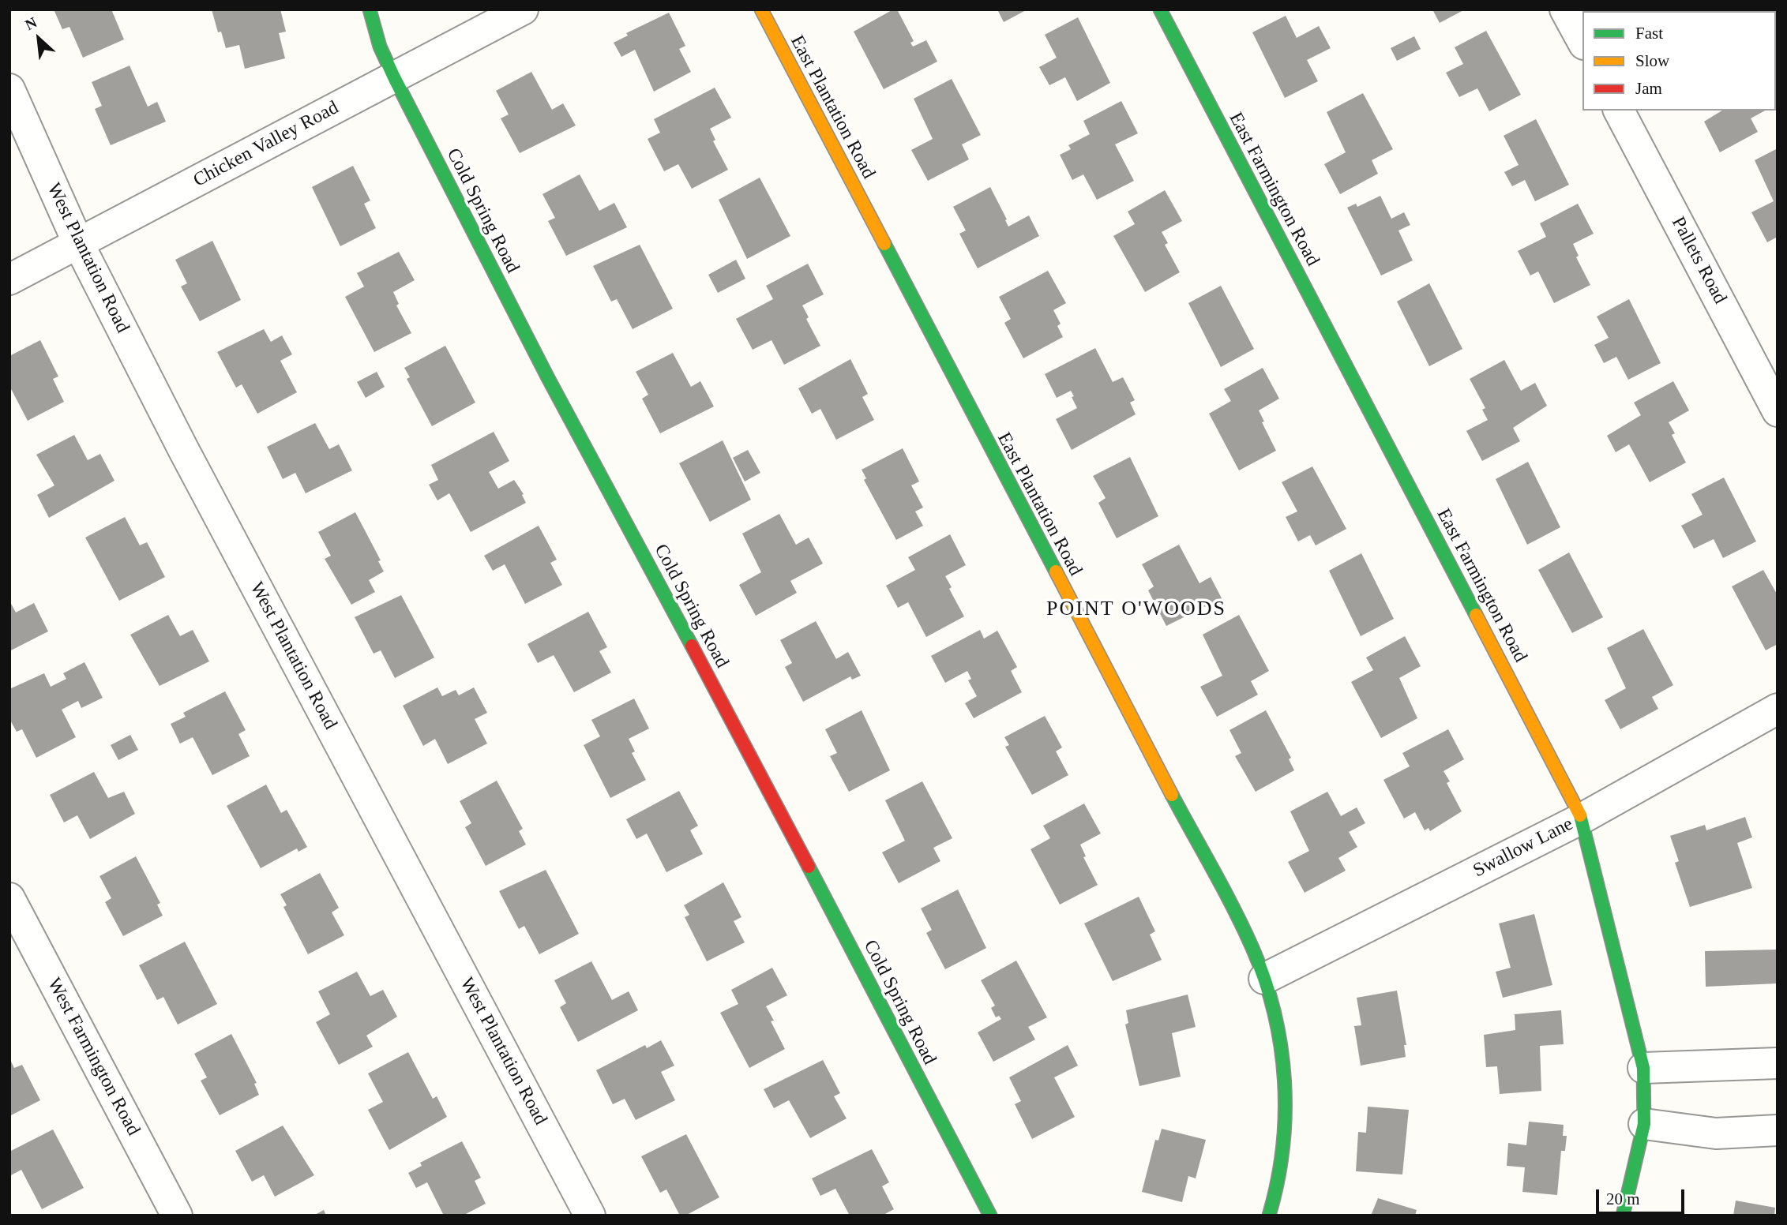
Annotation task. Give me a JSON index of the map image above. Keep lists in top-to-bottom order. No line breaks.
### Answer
{"streets":{"street":["East Plantation Road","Chicken Valley Road","East Farmington Road","Cold Spring Road","West Plantation Road","Pallets Road","Swallow Lane","West Farmington Road"]},"crossings":[["East Plantation Road","Swallow Lane"],["Chicken Valley Road","Cold Spring Road"],["Chicken Valley Road","West Plantation Road"],["East Farmington Road","Swallow Lane"]],"districts":["POINT O'WOODS"],"legend":["Fast","Slow","Jam"],"scale_bar":"20 m","north":"top left"}
